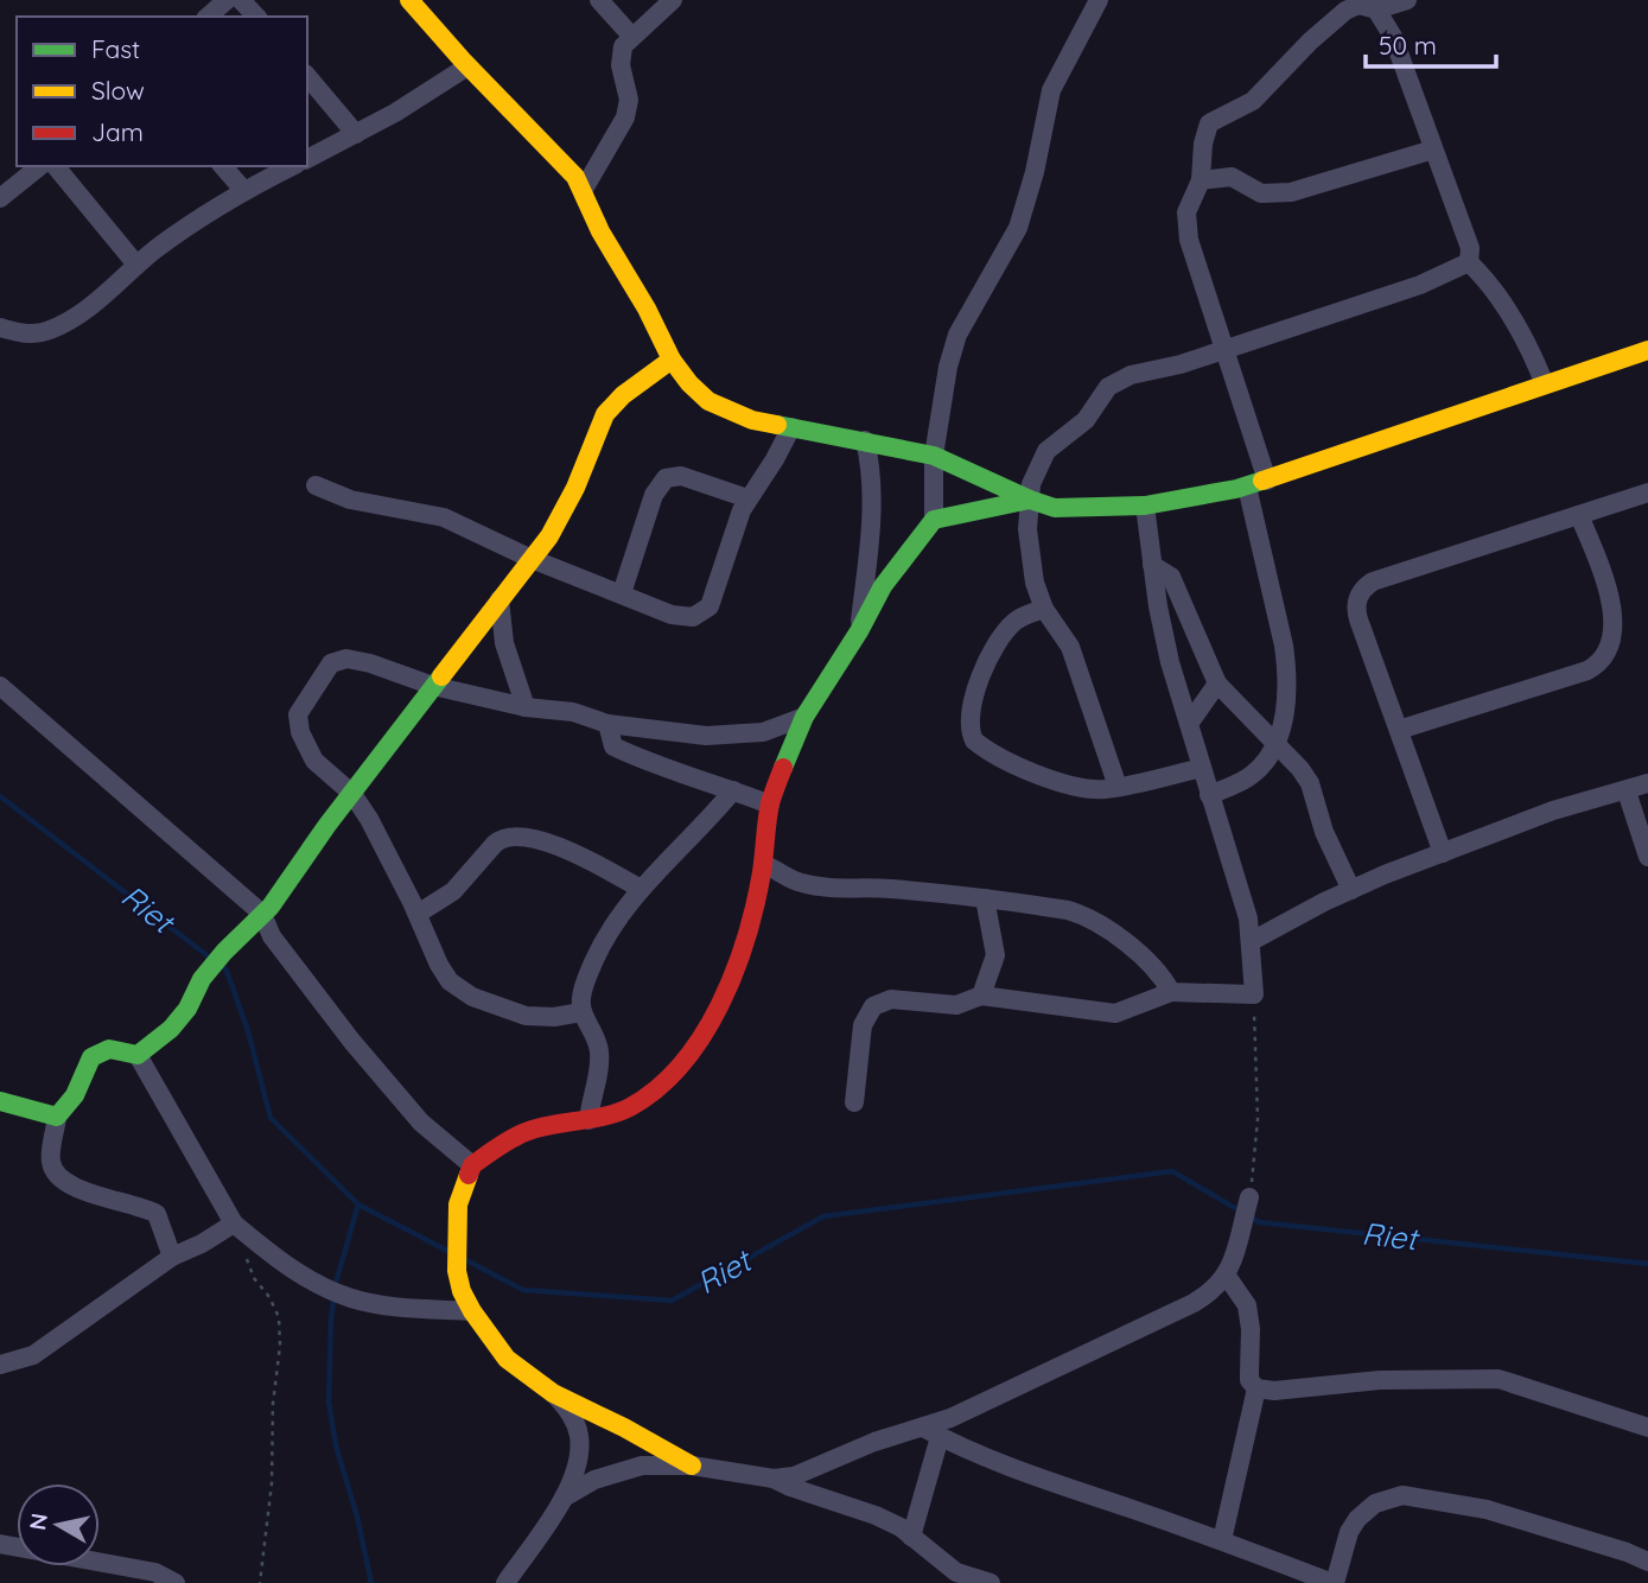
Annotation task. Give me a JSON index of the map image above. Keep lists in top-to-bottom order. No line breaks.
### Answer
{"water":["Riet"],"legend":["Fast","Slow","Jam"],"scale_bar":"50 m","north":"left"}
